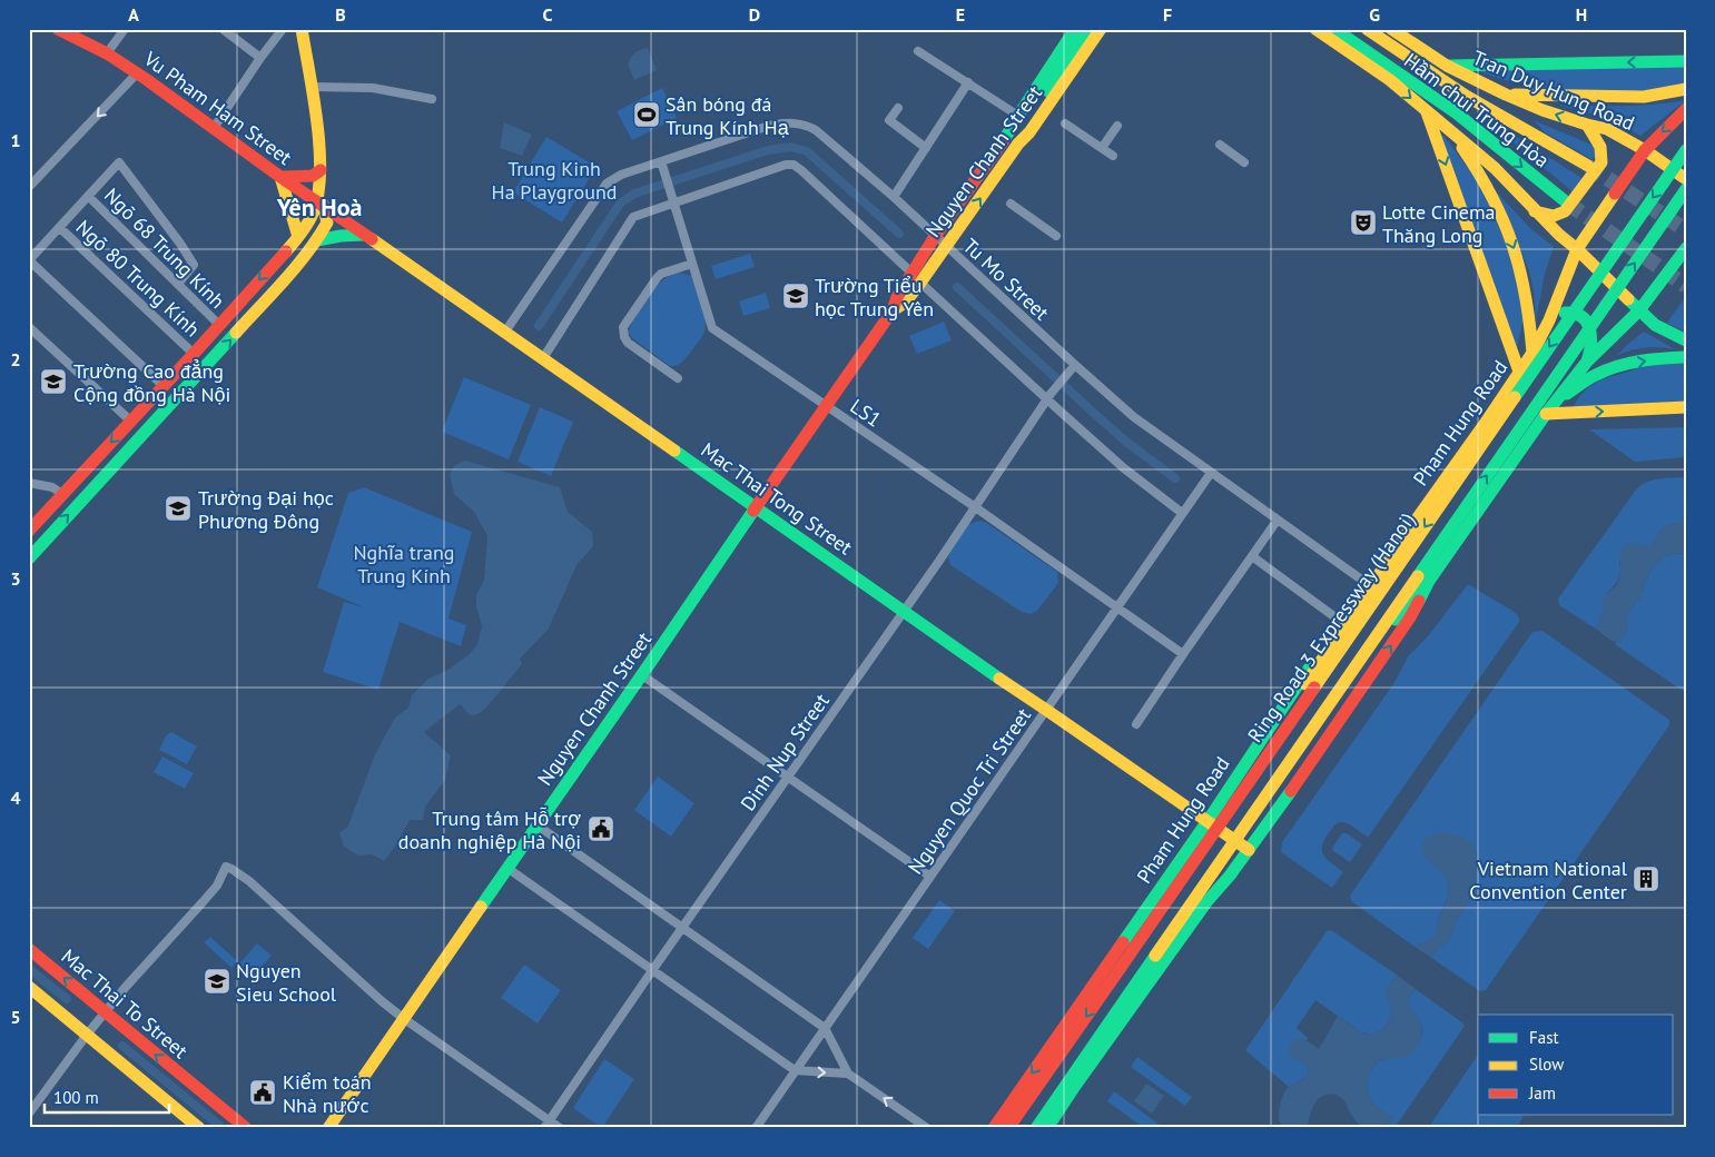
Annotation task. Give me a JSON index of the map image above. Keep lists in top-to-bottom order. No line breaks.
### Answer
{"streets":{"main road":["Tran Duy Hung Road","Vu Pham Ham Street","Hầm chui Trung Hòa","Nguyen Chanh Street","Pham Hung Road","Mac Thai Tong Street","Ring Road 3 Expressway (Hanoi)","Mac Thai To Street"],"street":["Ngõ 68 Trung Kính","Ngõ 80 Trung Kính","Tu Mo Street","LS1","Dinh Nup Street","Nguyen Quoc Tri Street"]},"crossings":[["Tran Duy Hung Road","Pham Hung Road"],["Vu Pham Ham Street","Mac Thai Tong Street"],["Nguyen Chanh Street","Tu Mo Street"],["Nguyen Chanh Street","LS1"],["Nguyen Chanh Street","Mac Thai Tong Street"],["Tu Mo Street","LS1"],["Tu Mo Street","Pham Hung Road"],["Tu Mo Street","Mac Thai Tong Street"],["Tu Mo Street","Dinh Nup Street"],["Tu Mo Street","Nguyen Quoc Tri Street"],["LS1","Dinh Nup Street"],["LS1","Nguyen Quoc Tri Street"],["Pham Hung Road","Mac Thai Tong Street"],["Mac Thai Tong Street","Dinh Nup Street"],["Mac Thai Tong Street","Nguyen Quoc Tri Street"]],"districts":["Yên Hoà"],"parks":["Trung Kinh Ha Playground","Nghĩa trang Trung Kính"],"places":{"sports":["Sân bóng đá Trung Kính Hạ"],"theatre":["Lotte Cinema Thăng Long"],"school or university":["Trường Tiểu học Trung Yên","Trường Cao đẳng Cộng đồng Hà Nội","Trường Đại học Phương Đông","Nguyen Sieu School"],"public building":["Trung tâm Hỗ trợ doanh nghiệp Hà Nội","Kiểm toán Nhà nước"],"building":["Vietnam National Convention Center"]},"legend":["Fast","Slow","Jam"],"scale_bar":"100 m","grid":{"columns":["A","B","C","D","E","F","G","H"],"rows":["1","2","3","4","5"]}}
